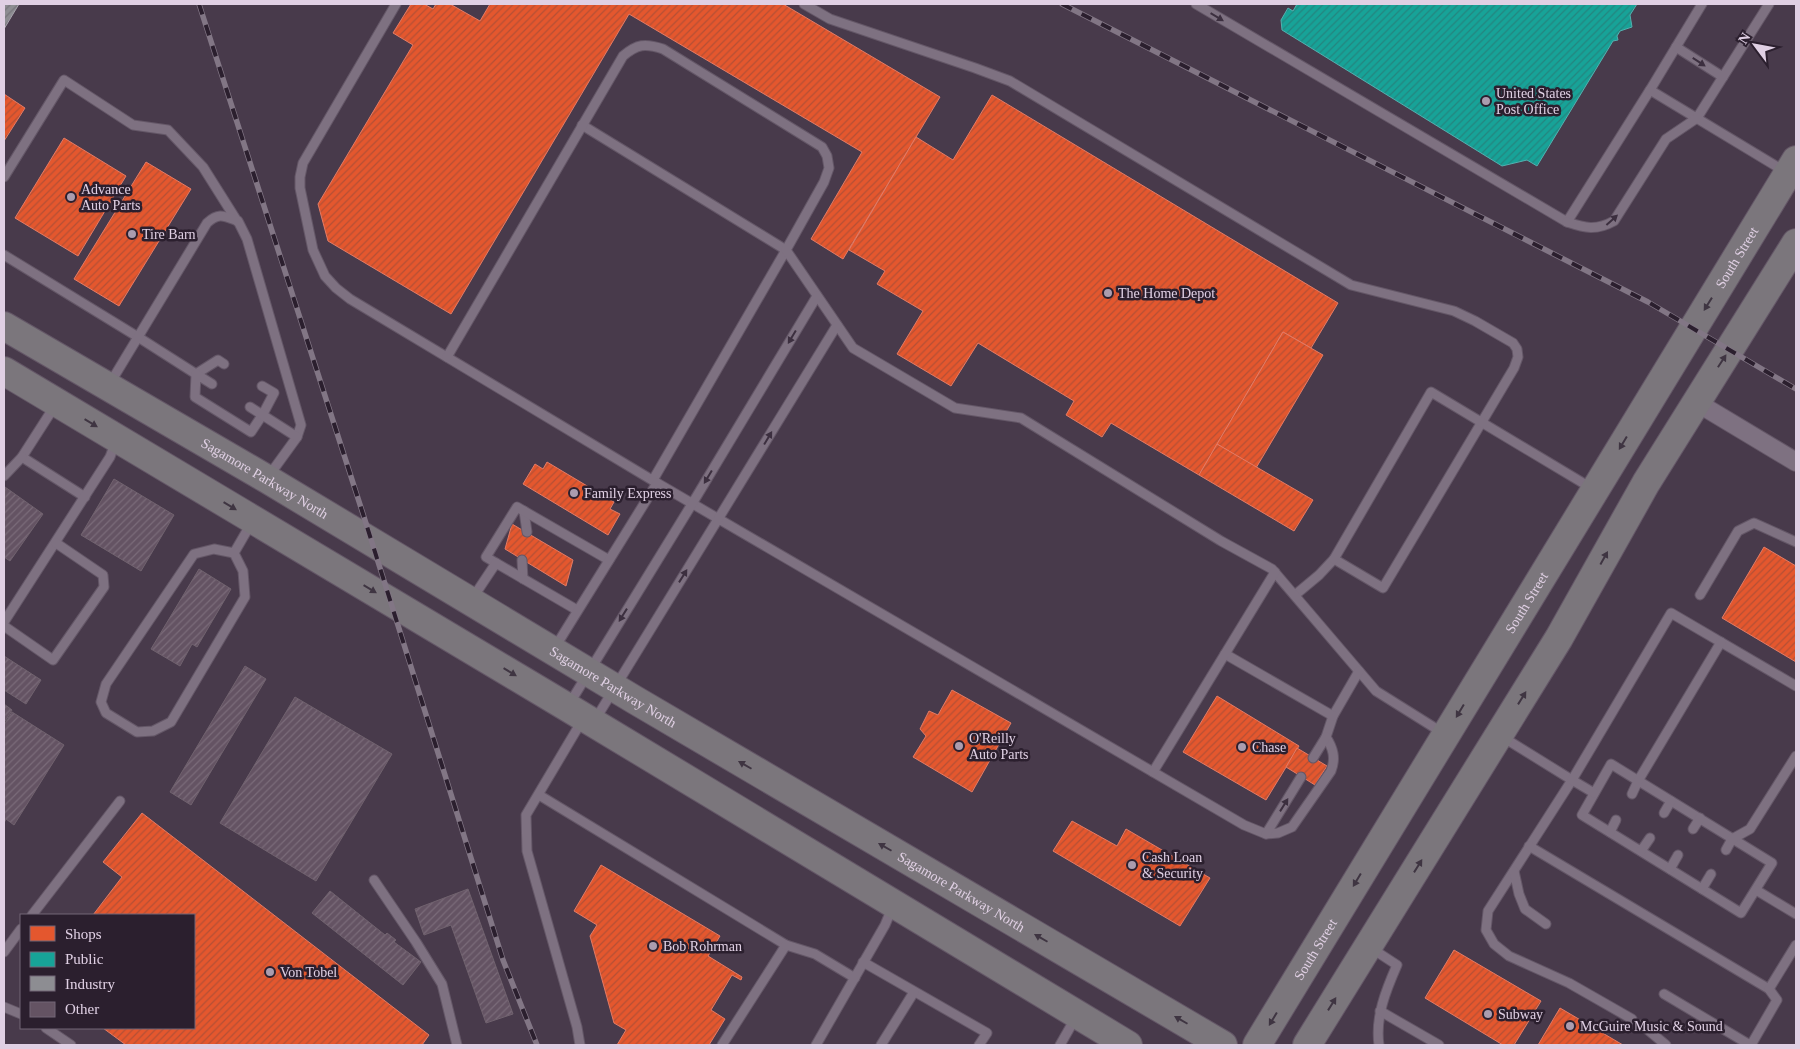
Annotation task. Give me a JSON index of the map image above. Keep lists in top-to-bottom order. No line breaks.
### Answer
{"streets":{"main road":["South Street","Sagamore Parkway North"]},"places":["United States Post Office","Advance Auto Parts","Tire Barn","The Home Depot","Family Express","O'Reilly Auto Parts","Chase","Cash Loan & Security","Bob Rohrman","Von Tobel","Subway","McGuire Music & Sound"],"legend":["Shops","Public","Industry","Other"],"north":"top left"}
